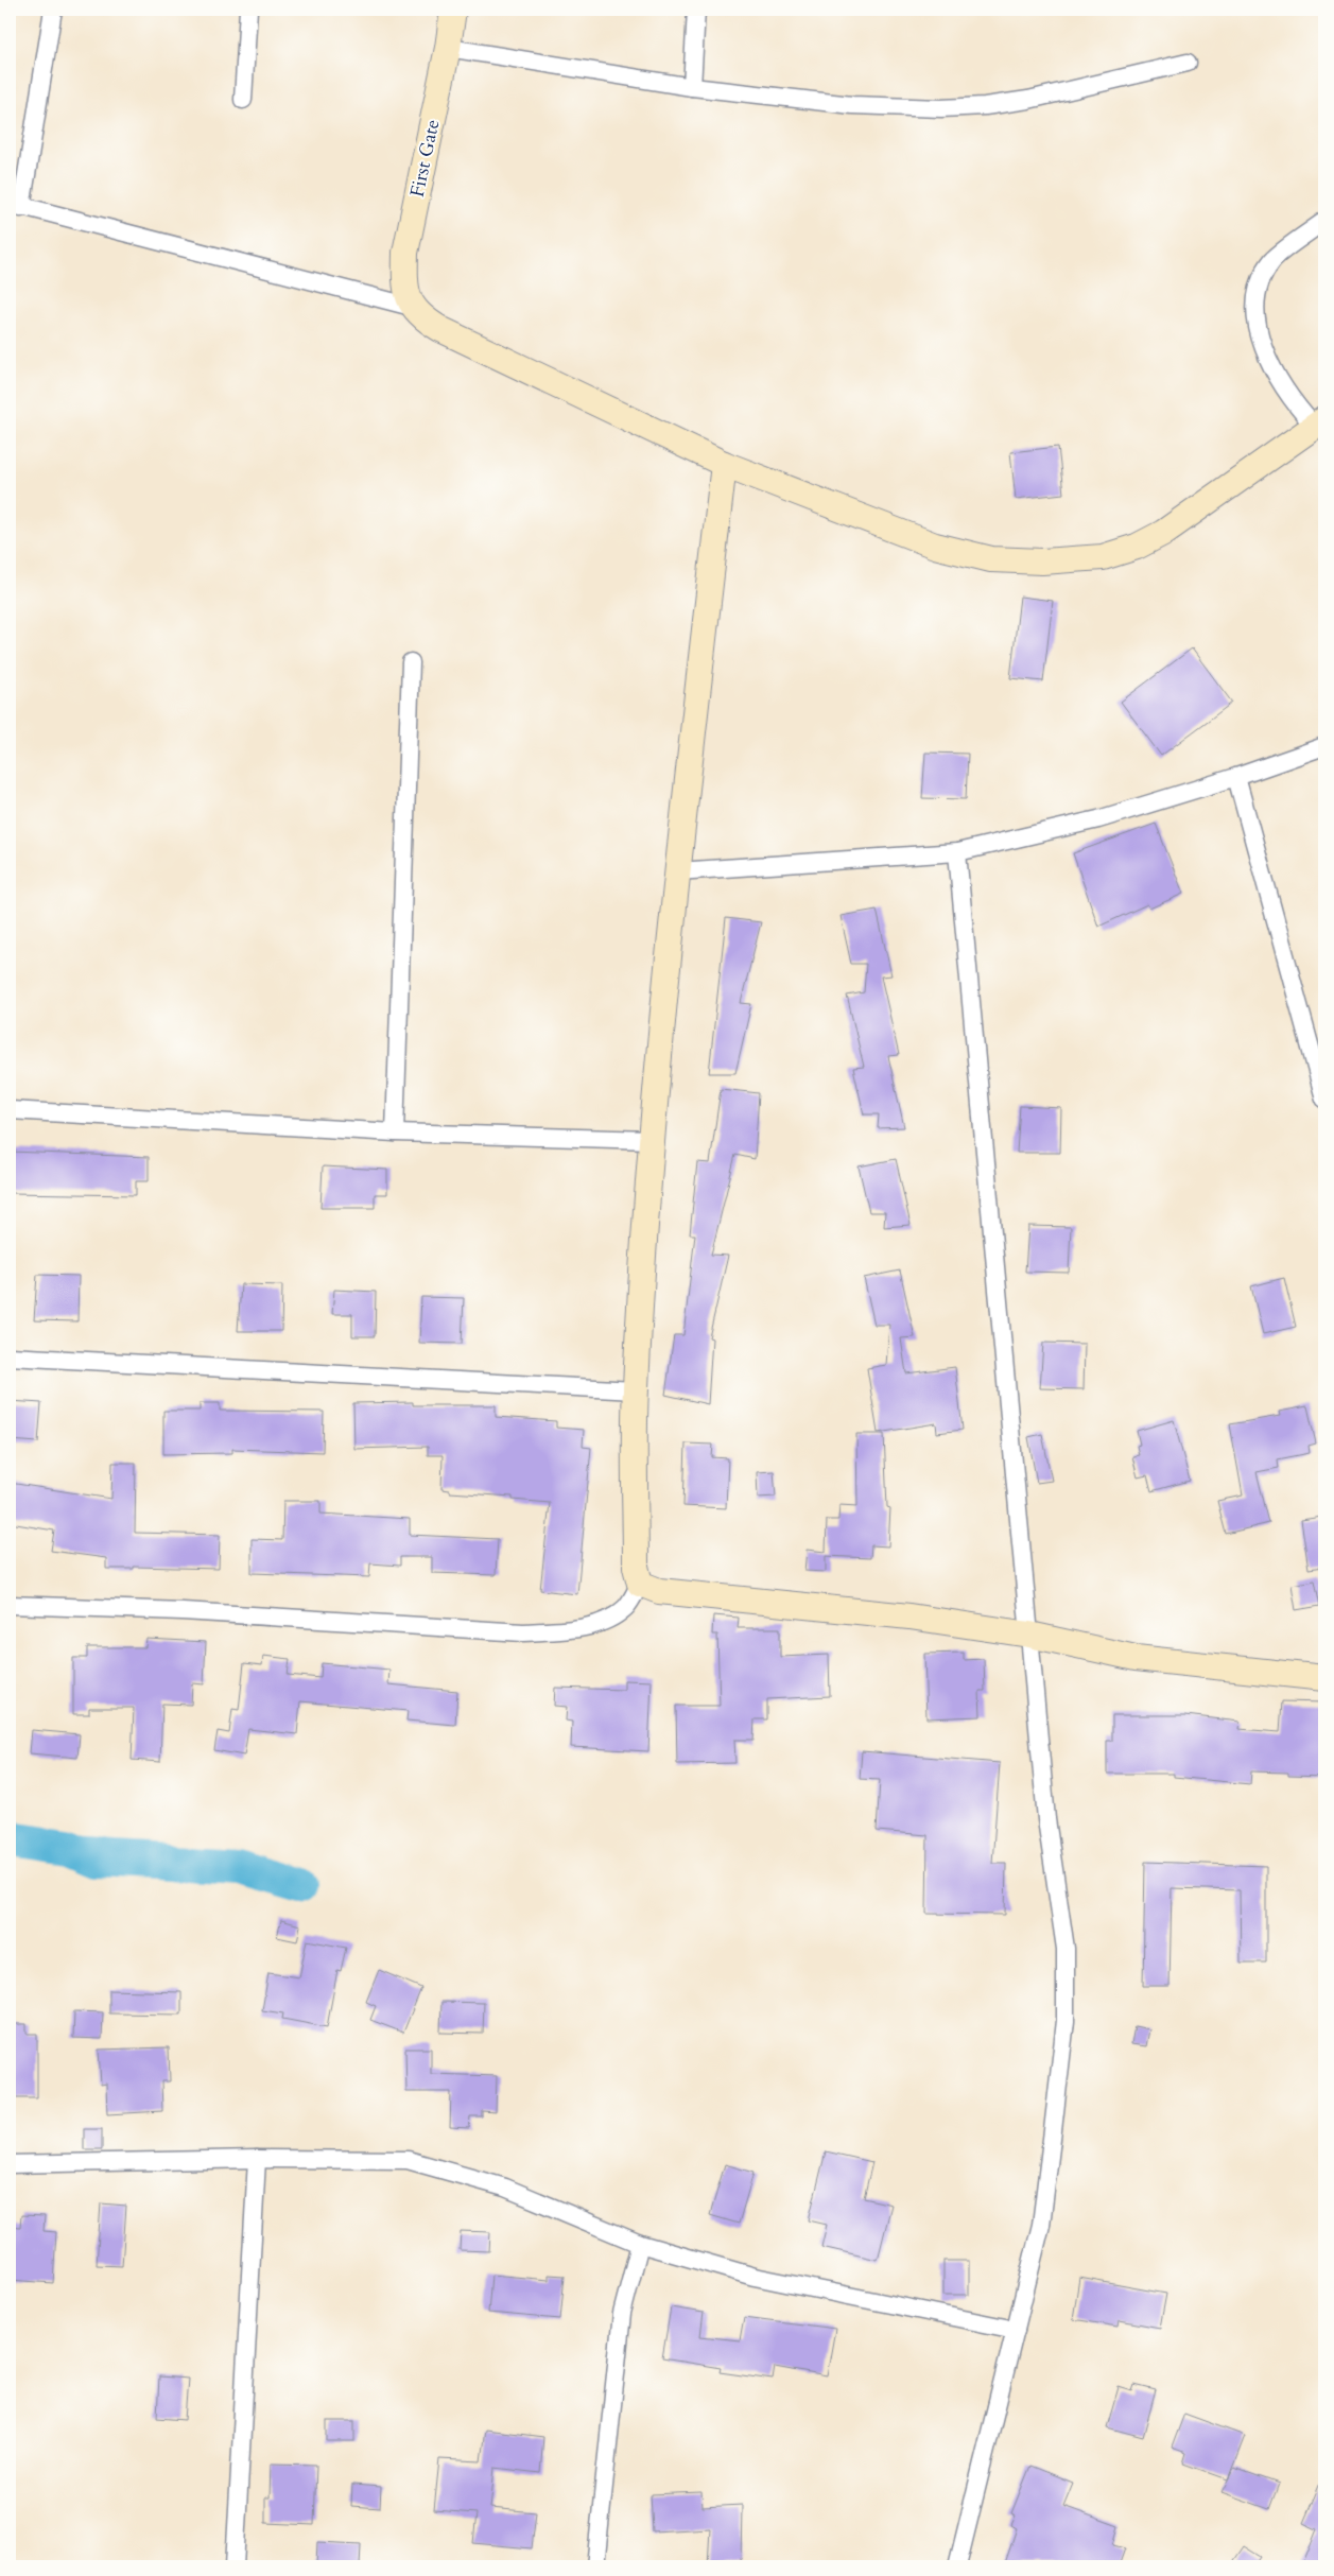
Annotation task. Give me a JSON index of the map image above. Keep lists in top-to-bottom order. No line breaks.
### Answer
{"streets":{"street":["First Gate"]}}
